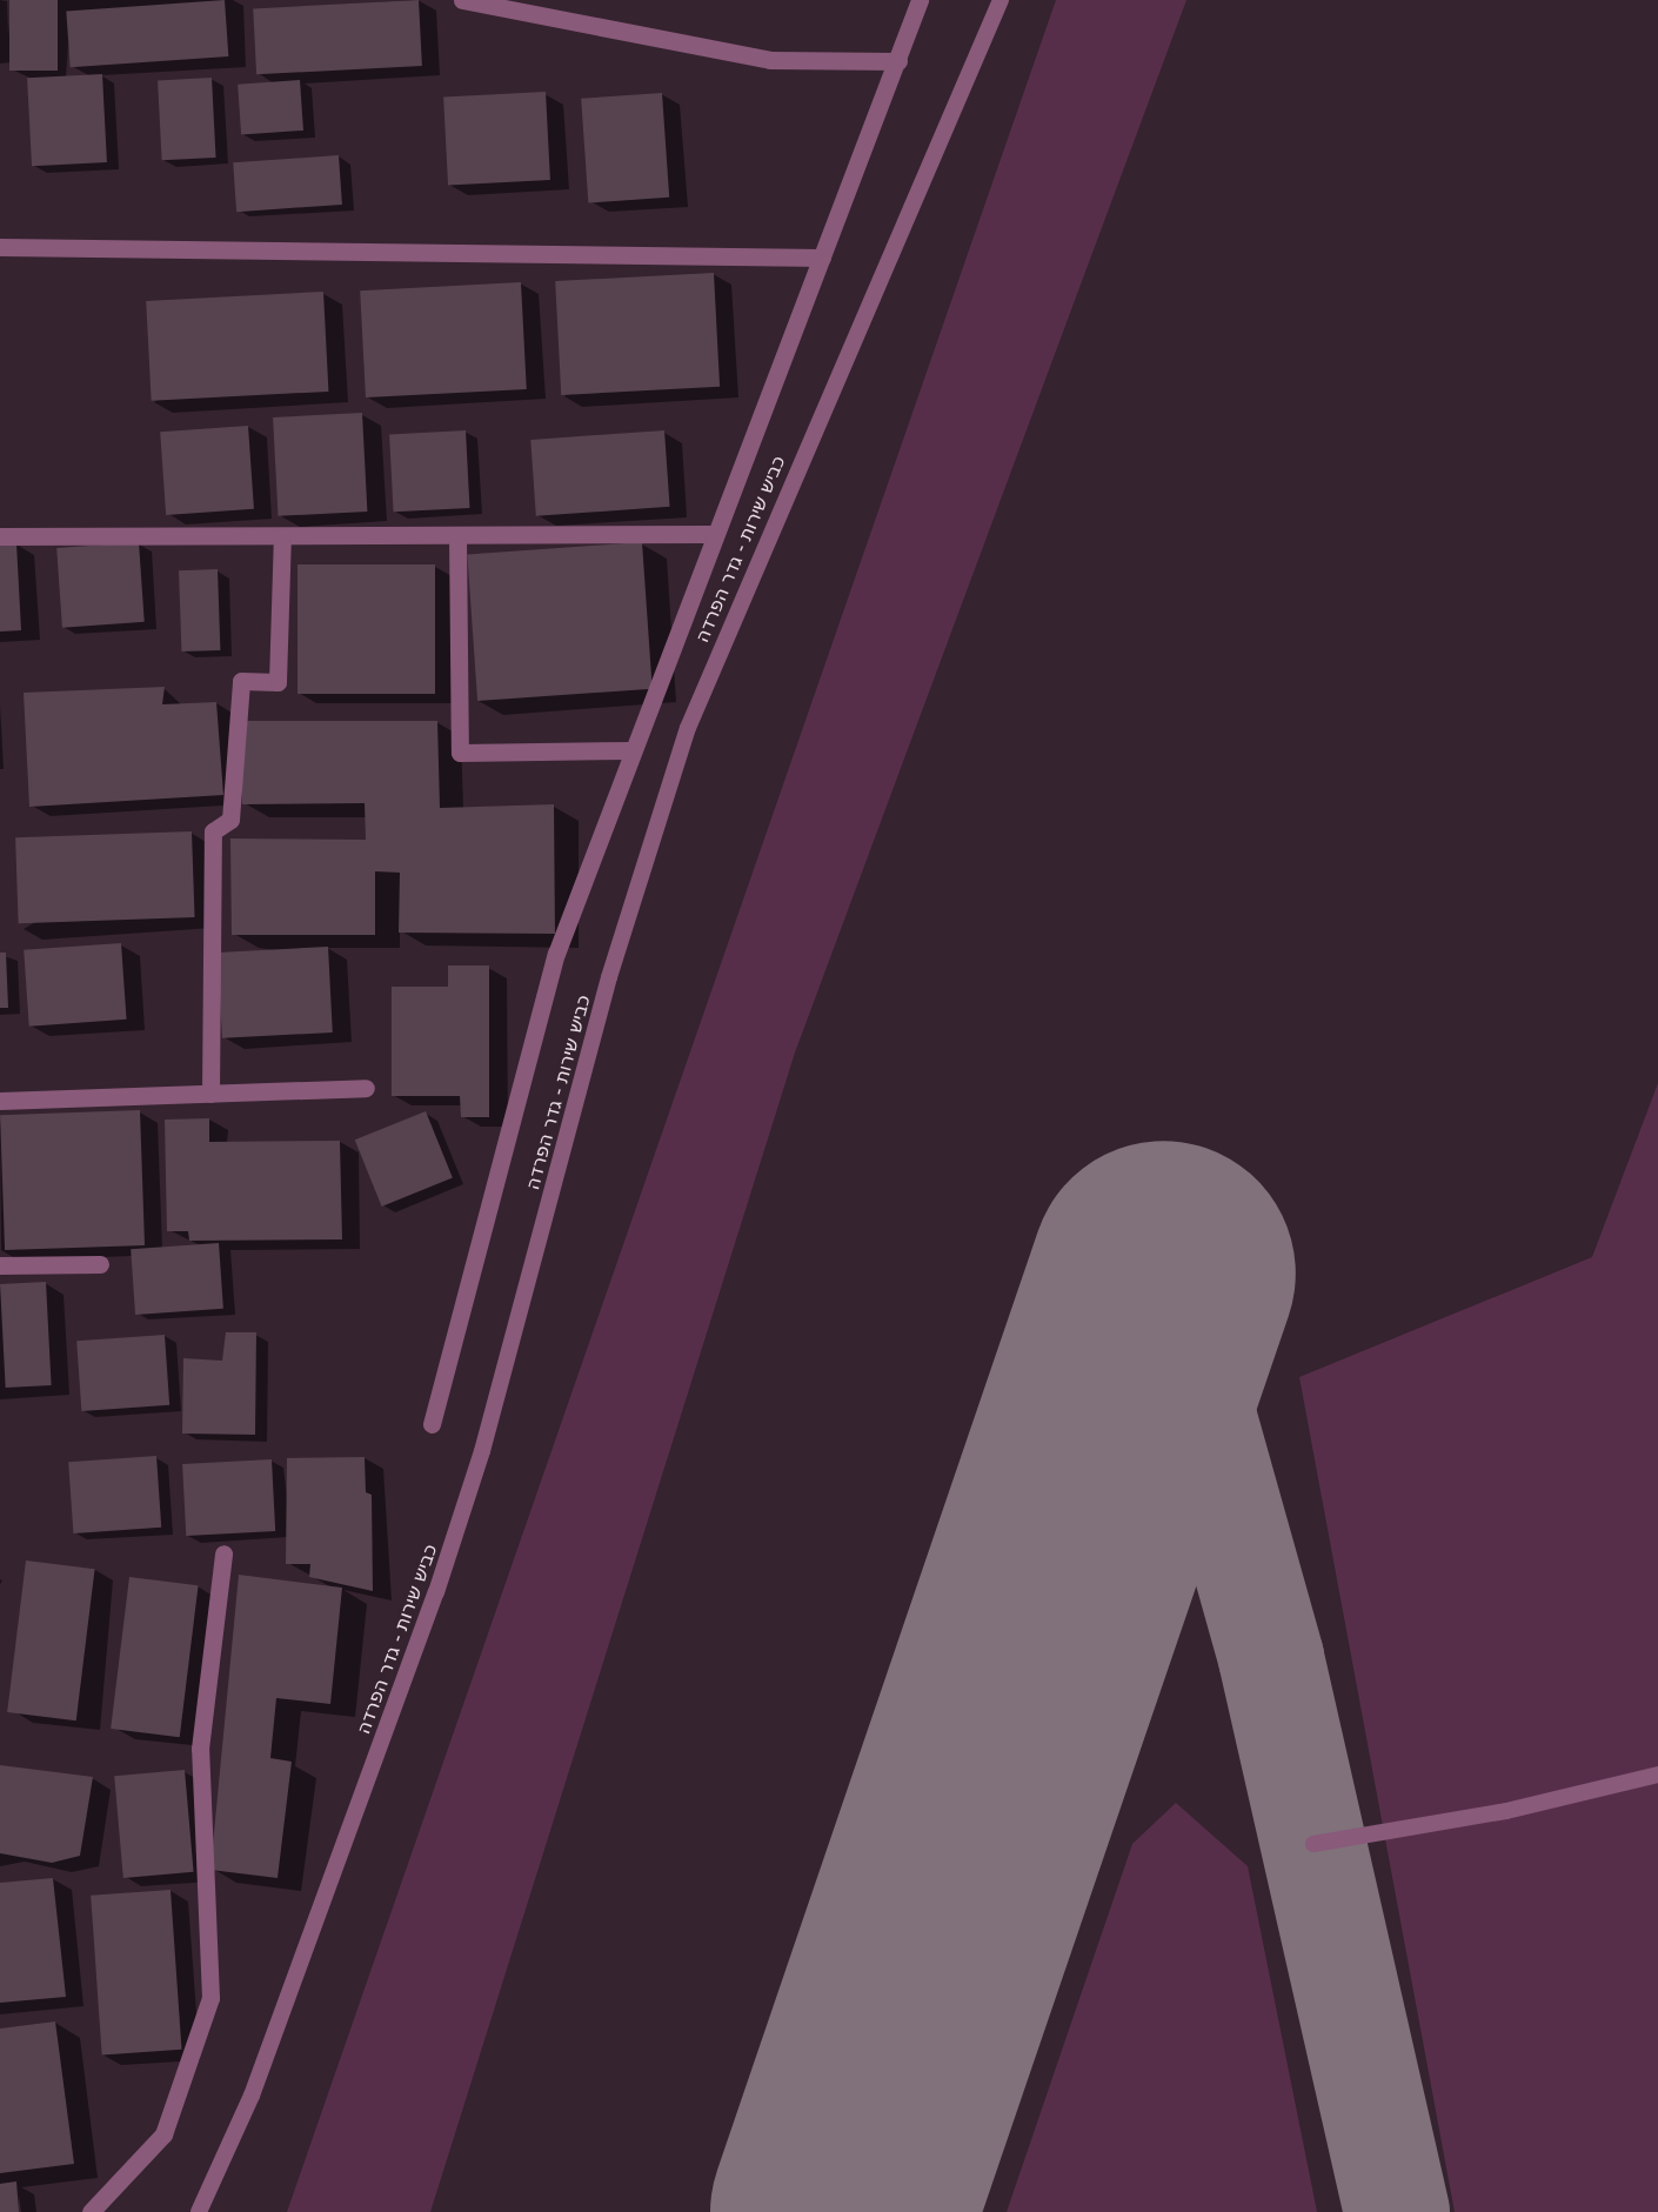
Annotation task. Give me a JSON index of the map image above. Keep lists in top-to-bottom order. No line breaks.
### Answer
{"streets":{"lane":["כביש שירות - גדר הפרדה"]}}
